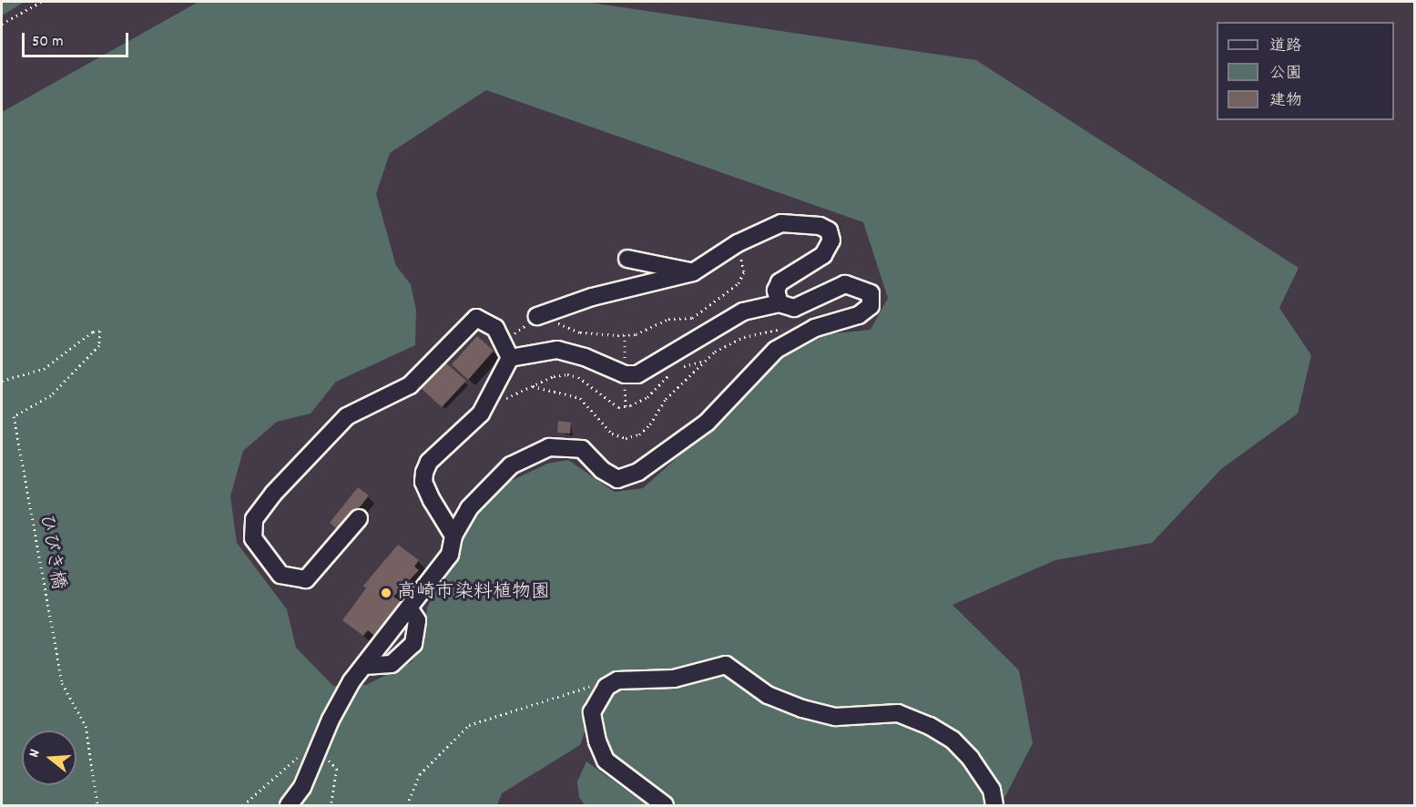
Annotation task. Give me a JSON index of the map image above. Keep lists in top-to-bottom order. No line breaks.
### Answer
{"streets":{"path":["ひびき橋"]},"places":["高崎市染料植物園"],"legend":["道路","公園","建物"],"scale_bar":"50 m","north":"left"}
